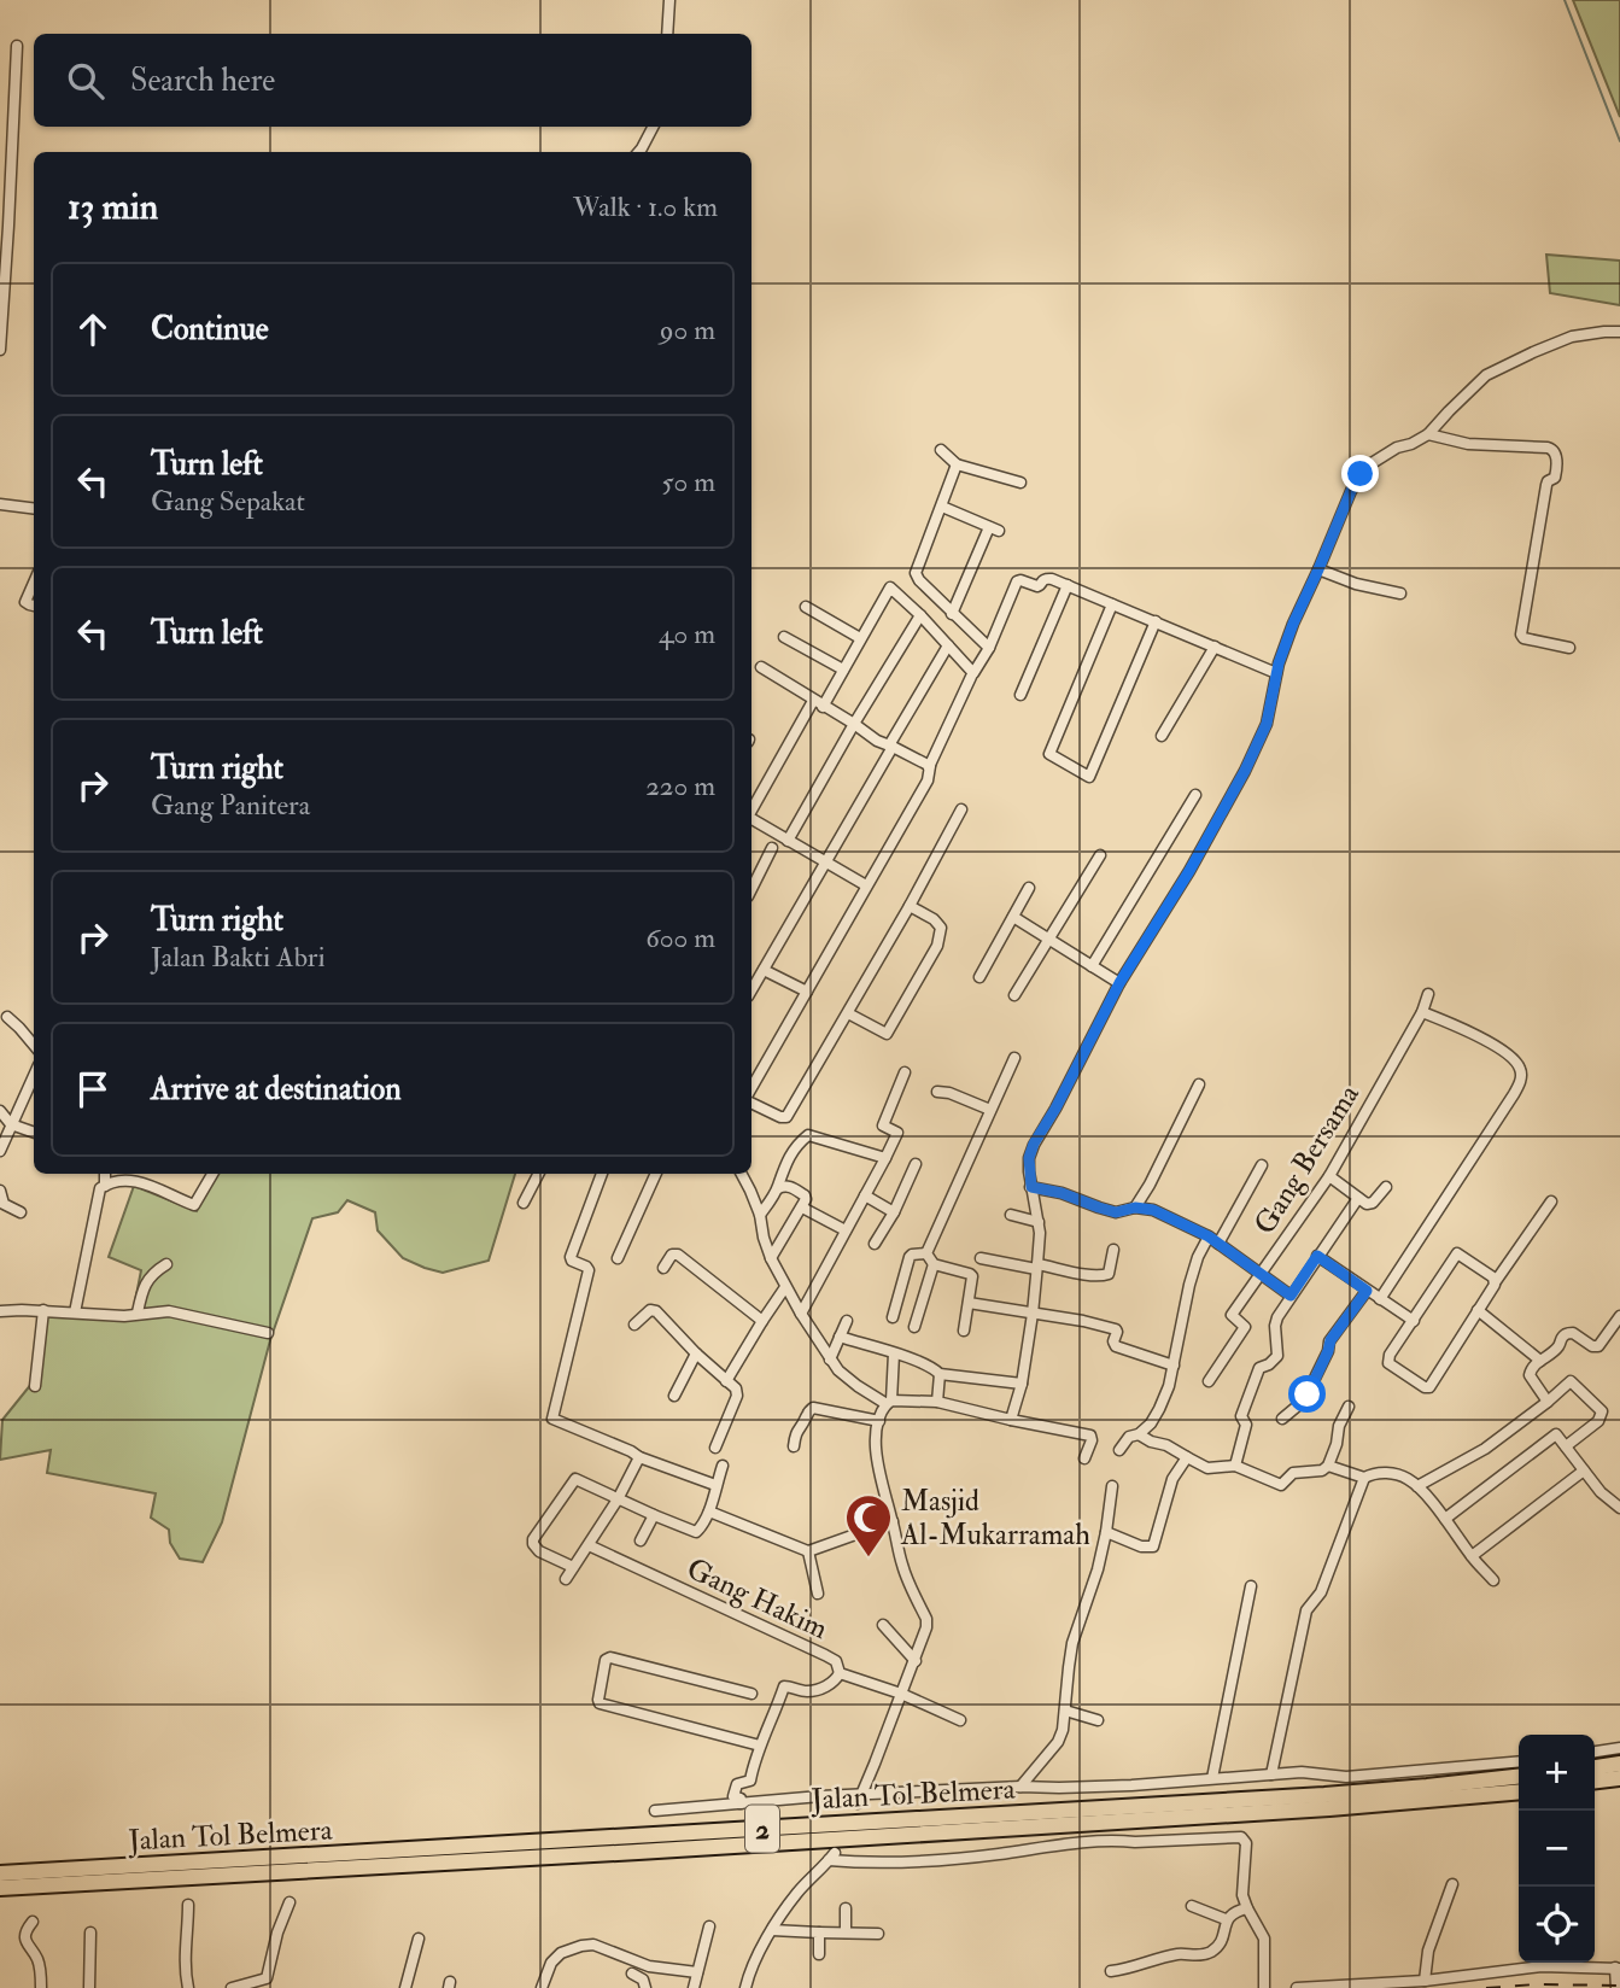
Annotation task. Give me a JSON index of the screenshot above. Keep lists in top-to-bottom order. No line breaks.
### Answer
{"streets":{"highway":["Jalan Tol Belmera","2"],"street":["Gang Bersama","Gang Hakim"]},"places":{"mosque":["Masjid Al-Mukarramah"]},"page":{"search":"Search here","heading":["13 min","Walk · 1.0 km"],"list":[["Continue","90 m"],["Turn left","Gang Sepakat","50 m"],["Turn left","40 m"],["Turn right","Gang Panitera","220 m"],["Turn right","Jalan Bakti Abri","600 m"],"Arrive at destination"],"map_buttons":["+","−"]}}
